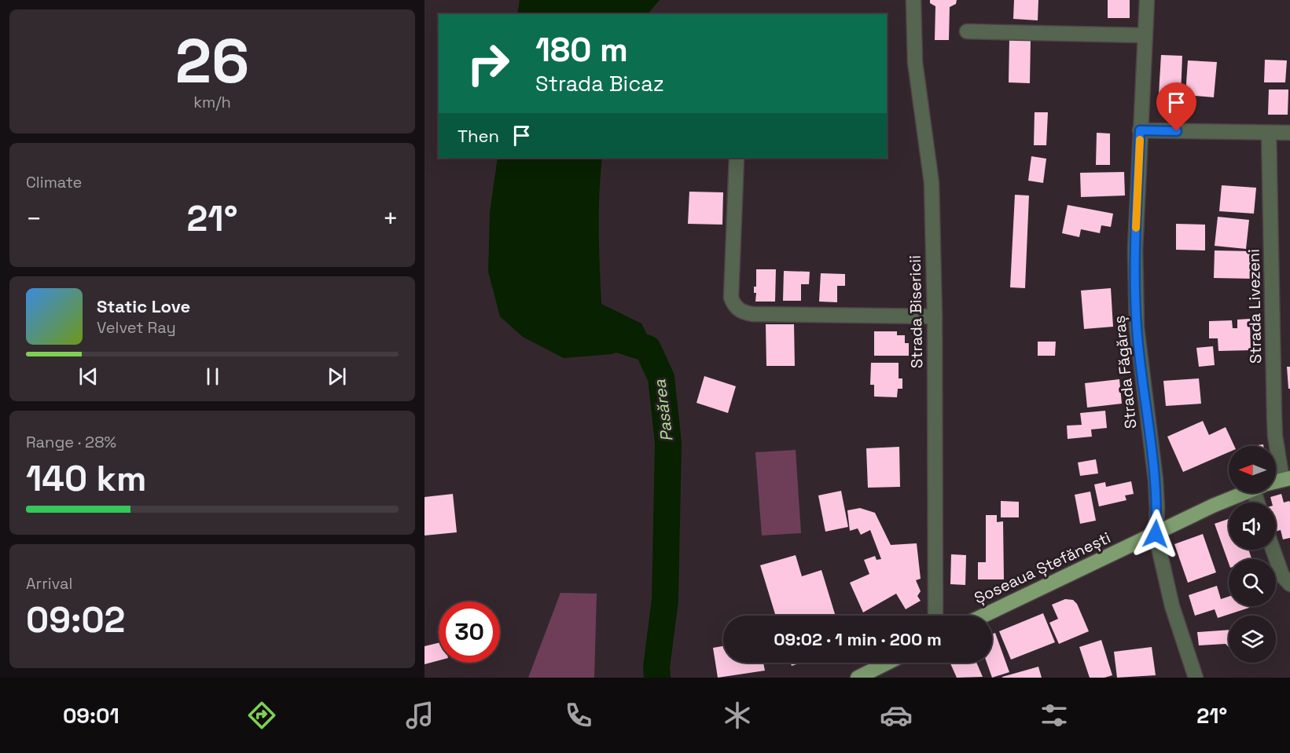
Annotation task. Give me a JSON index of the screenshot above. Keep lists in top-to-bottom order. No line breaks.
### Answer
{"streets":{"main road":["Șoseaua Ștefănești"],"street":["Strada Livezeni","Strada Bisericii","Strada Făgăraș"]},"crossings":[["Strada Făgăraș","Șoseaua Ștefănești"]],"water":["Pasărea"],"north":"left","page":{"tile":[["26","km/h"],"Climate",["Range · 28%","140 km"],["Arrival","09:02"]],"turn":["180 m","Strada Bicaz"],"then":"Then","heat":["−","21°","+"],"song":["Static Love","Velvet Ray"],"limit":"30","trip":"09:02 · 1 min · 200 m","tabs":["09:01","21°"]}}
